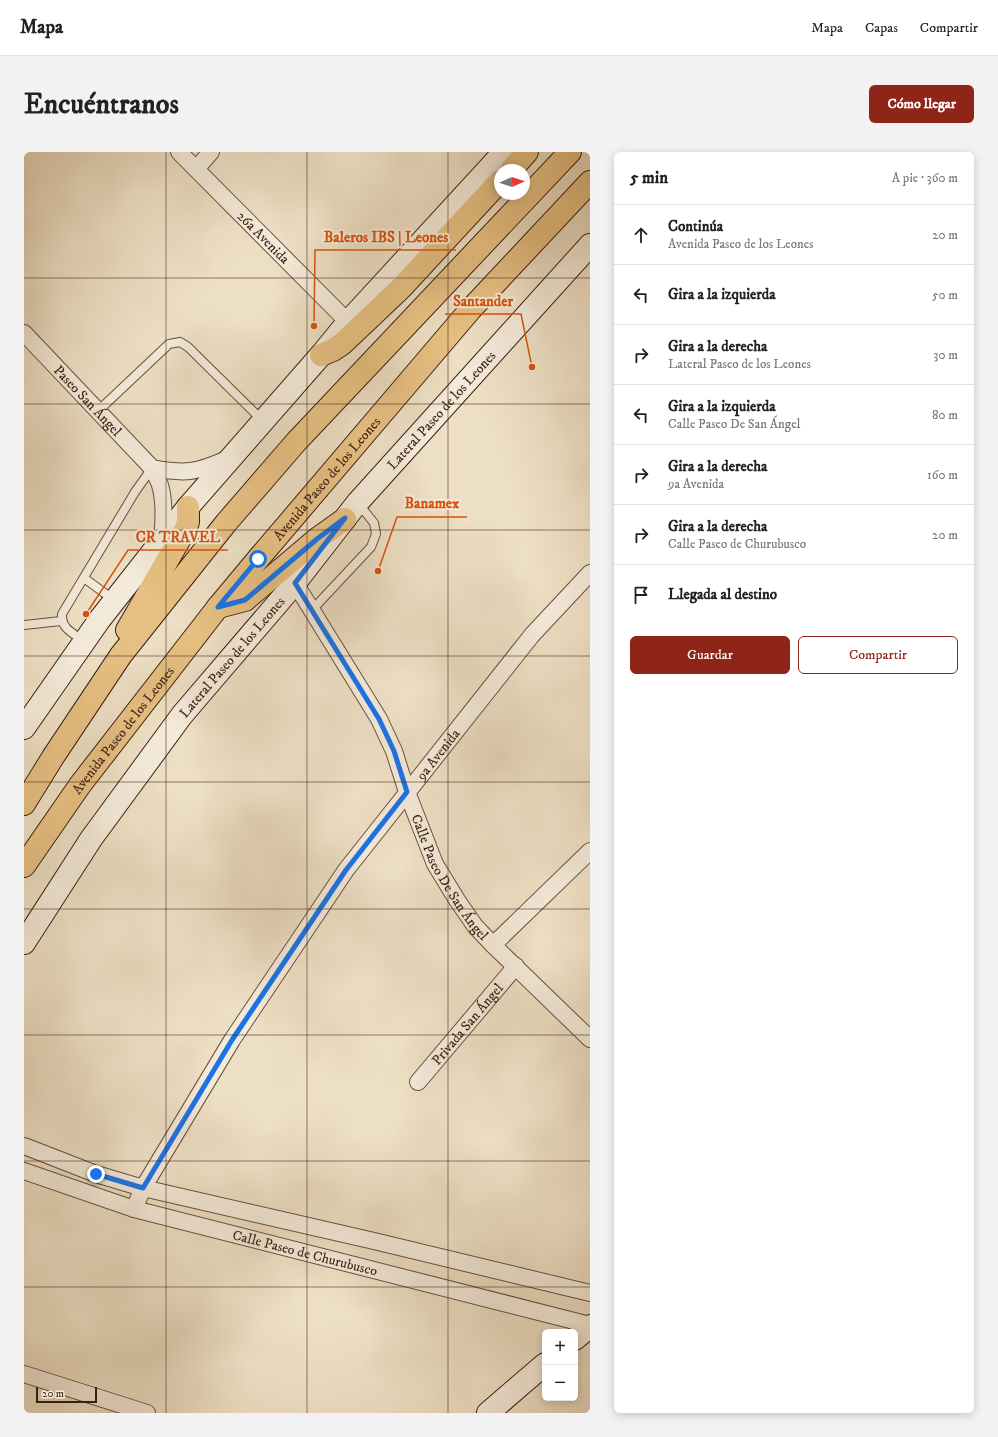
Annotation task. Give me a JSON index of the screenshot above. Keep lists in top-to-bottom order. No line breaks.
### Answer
{"streets":{"main road":["Avenida Paseo de los Leones"],"street":["26a Avenida","Paseo San Ángel","Lateral Paseo de los Leones","9a Avenida","Calle Paseo De San Ángel","Privada San Ángel","Calle Paseo de Churubusco"]},"crossings":[["Lateral Paseo de los Leones","Calle Paseo De San Ángel"],["9a Avenida","Calle Paseo De San Ángel"],["9a Avenida","Calle Paseo de Churubusco"],["Calle Paseo De San Ángel","Privada San Ángel"]],"places":["Baleros IBS | Leones","Santander","Banamex","CR TRAVEL"],"scale_bar":"20 m","north":"right","page":{"header":"Mapa","nav":["Mapa","Capas","Compartir"],"buttons":["Cómo llegar",["Guardar","Compartir"]],"title":"Encuéntranos","heading":["5 min","A pie · 360 m"],"list":[["Continúa","Avenida Paseo de los Leones","20 m"],["Gira a la izquierda","50 m"],["Gira a la derecha","Lateral Paseo de los Leones","30 m"],["Gira a la izquierda","Calle Paseo De San Ángel","80 m"],["Gira a la derecha","9a Avenida","160 m"],["Gira a la derecha","Calle Paseo de Churubusco","20 m"],"Llegada al destino"],"map_buttons":["+","−"],"scale":"20 m"}}
